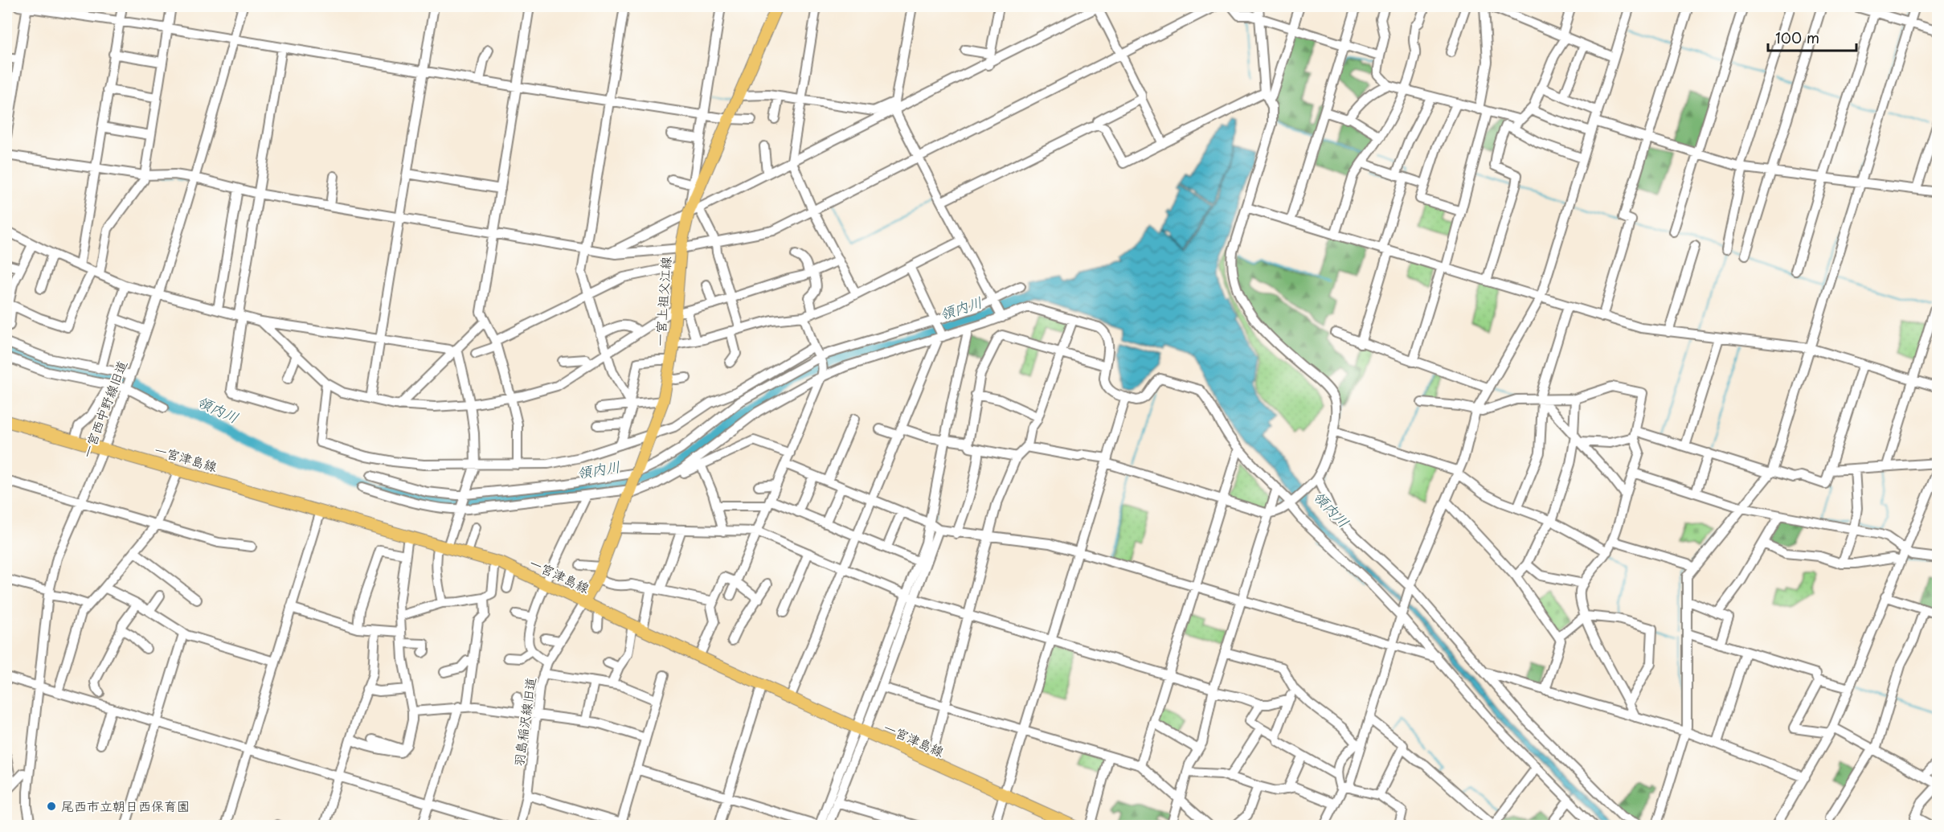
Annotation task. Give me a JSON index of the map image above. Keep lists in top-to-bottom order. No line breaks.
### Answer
{"streets":{"main road":["一宮上祖父江線","一宮津島線"],"street":["一宮西中野線旧道","羽島稲沢線旧道"]},"crossings":[["一宮上祖父江線","一宮津島線"],["一宮上祖父江線","羽島稲沢線旧道"],["一宮西中野線旧道","一宮津島線"],["一宮津島線","羽島稲沢線旧道"]],"water":["領内川"],"places":["尾西市立朝日西保育園"],"scale_bar":"100 m"}
